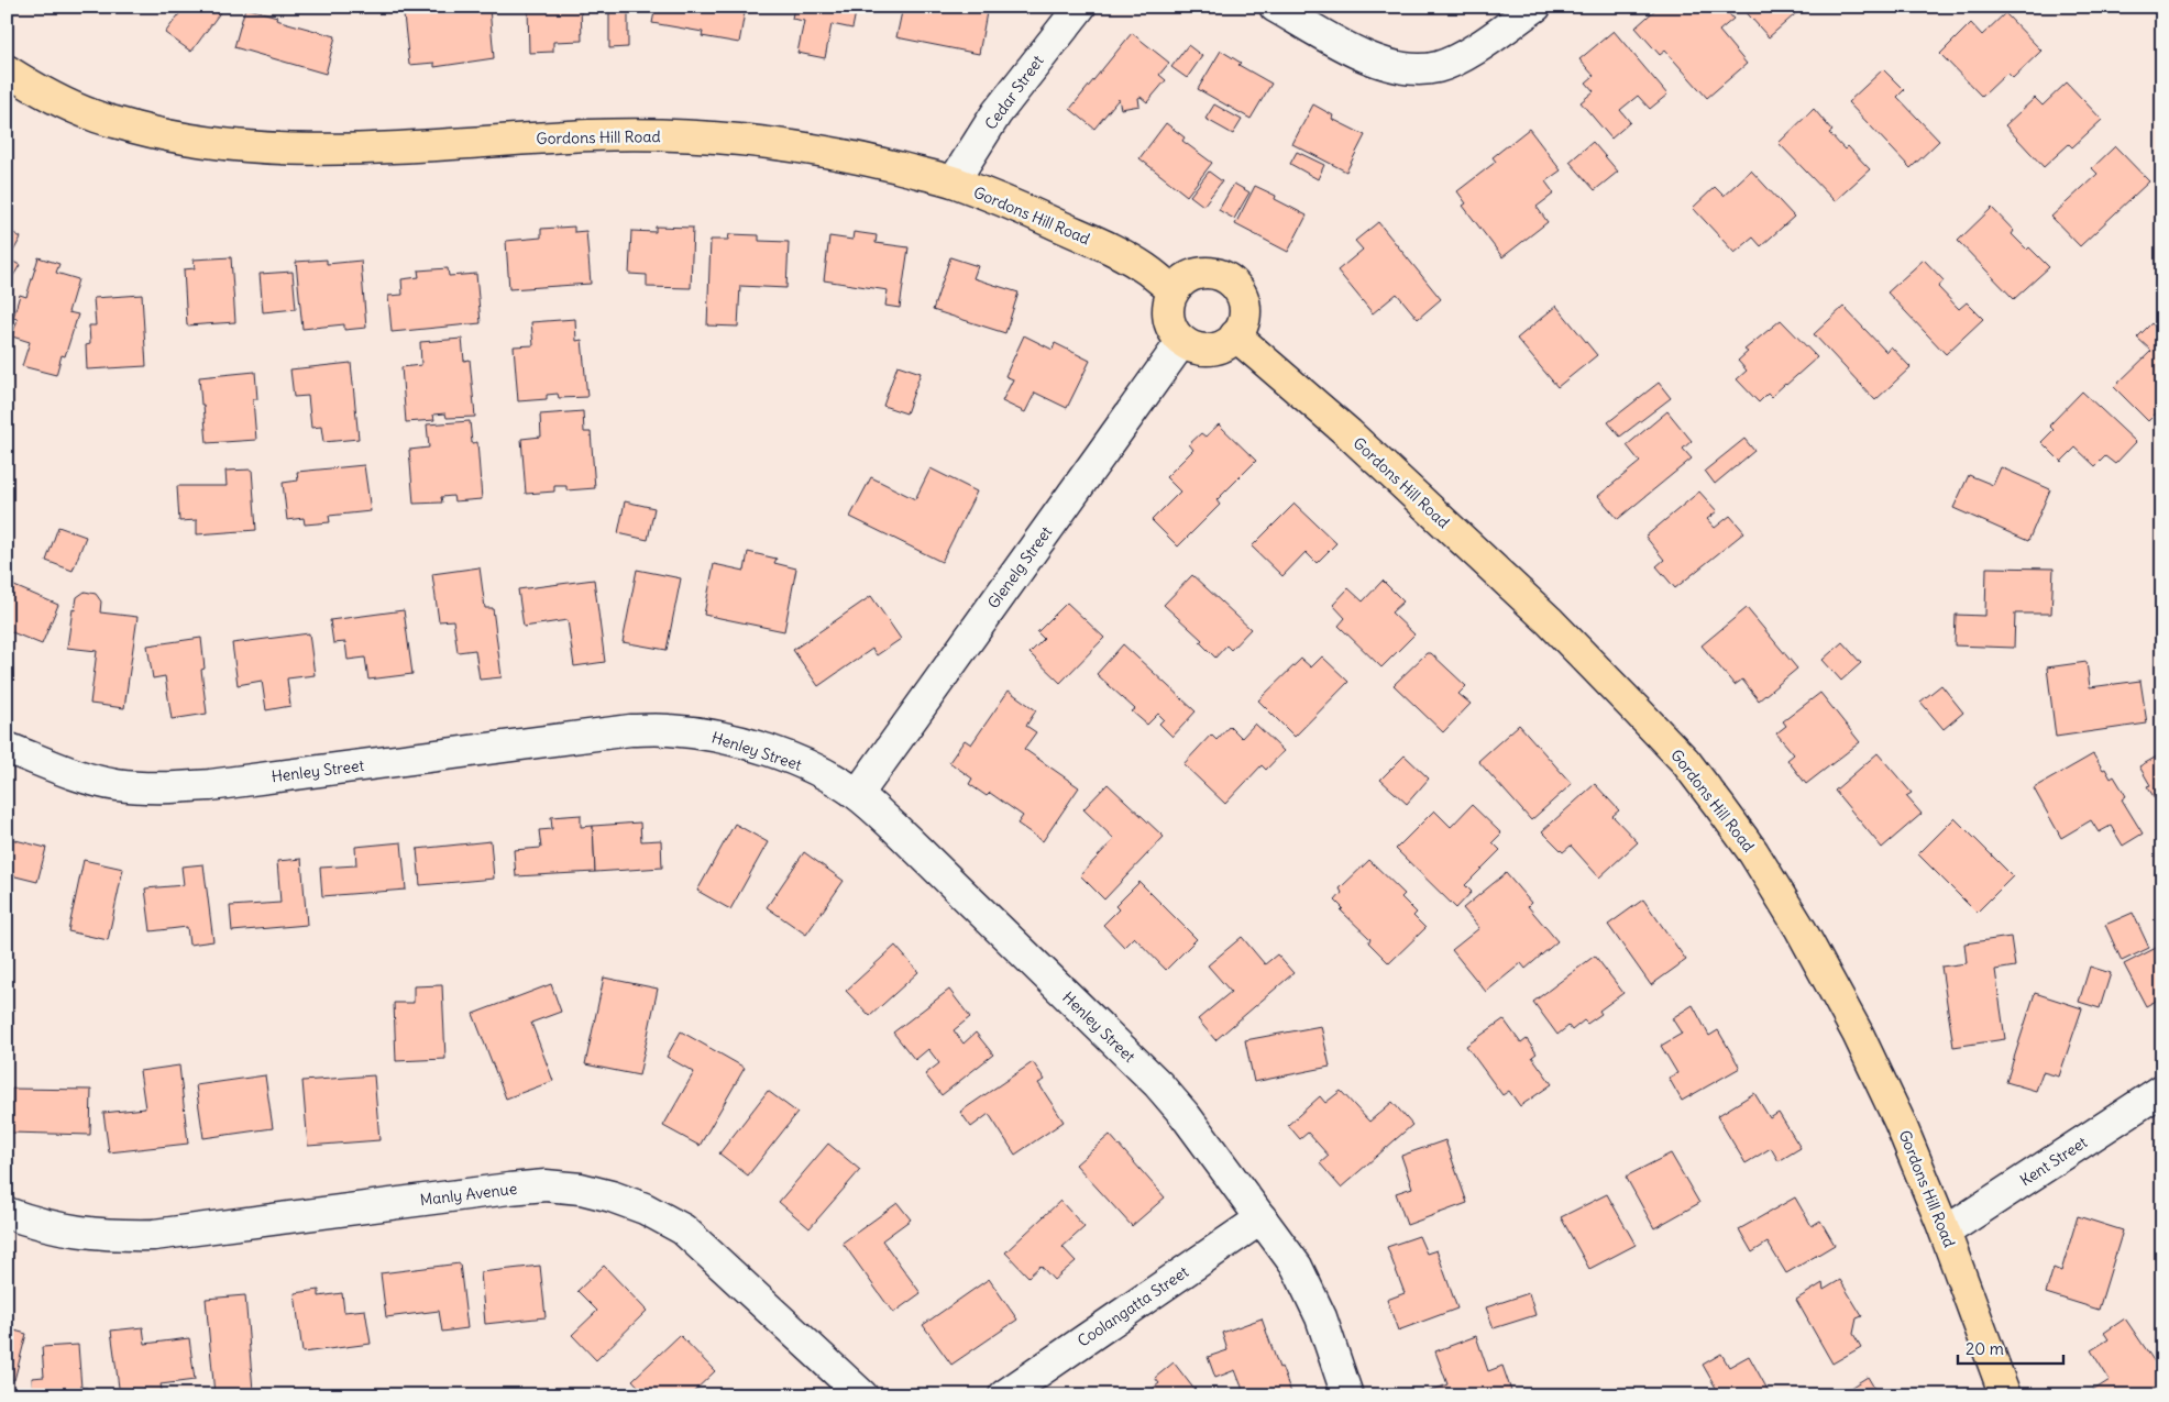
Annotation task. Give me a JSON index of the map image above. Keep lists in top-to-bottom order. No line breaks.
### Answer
{"streets":{"main road":["Gordons Hill Road"],"street":["Cedar Street","Glenelg Street","Henley Street","Kent Street","Manly Avenue","Coolangatta Street"]},"crossings":[["Cedar Street","Gordons Hill Road"],["Gordons Hill Road","Glenelg Street"],["Gordons Hill Road","Kent Street"],["Glenelg Street","Henley Street"],["Henley Street","Coolangatta Street"]],"scale_bar":"20 m"}
